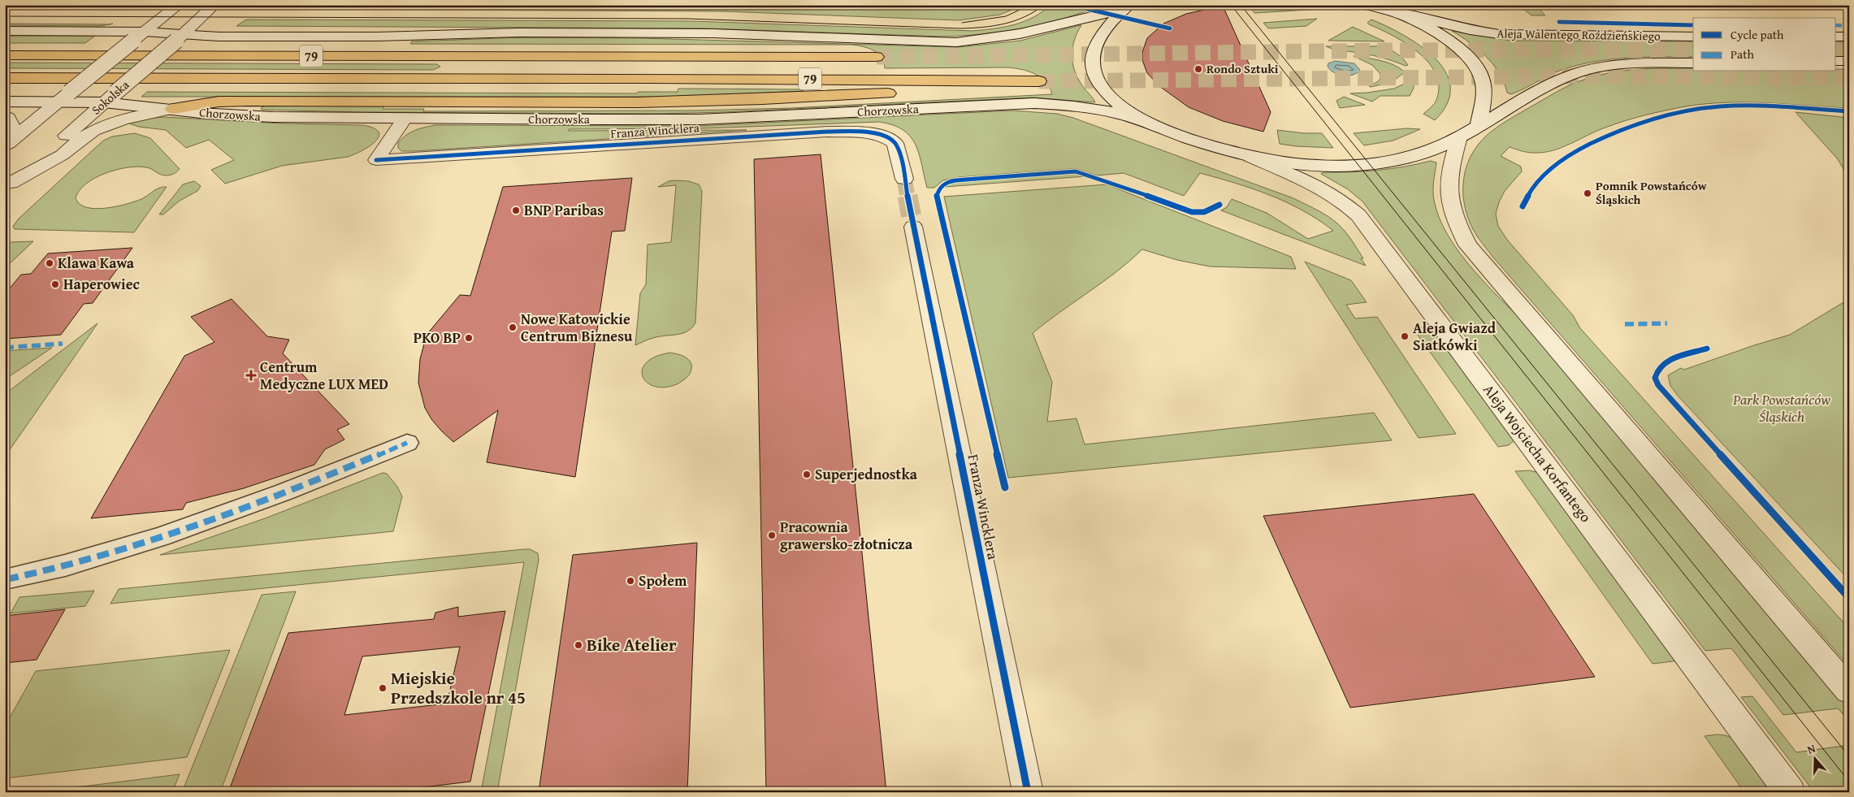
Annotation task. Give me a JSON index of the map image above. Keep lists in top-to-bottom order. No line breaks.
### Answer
{"streets":{"main road":["Aleja Walentego Roździeńskiego","79","Sokolska","Chorzowska","Franza Wincklera","Aleja Wojciecha Korfantego"]},"crossings":[["Aleja Walentego Roździeńskiego","Chorzowska"],["Aleja Walentego Roździeńskiego","Aleja Wojciecha Korfantego"],["79","Chorzowska"],["Sokolska","Chorzowska"],["Chorzowska","Franza Wincklera"],["Chorzowska","Aleja Wojciecha Korfantego"]],"parks":["Park Powstańców Śląskich"],"places":{"other":["Rondo Sztuki","Pomnik Powstańców Śląskich","BNP Paribas","Klawa Kawa","Haperowiec","Nowe Katowickie Centrum Biznesu","Aleja Gwiazd Siatkówki","PKO BP","Superjednostka","Pracownia grawersko-złotnicza","Społem","Bike Atelier","Miejskie Przedszkole nr 45"],"health":["Centrum Medyczne LUX MED"]},"legend":["Cycle path","Path"],"north":"top"}
